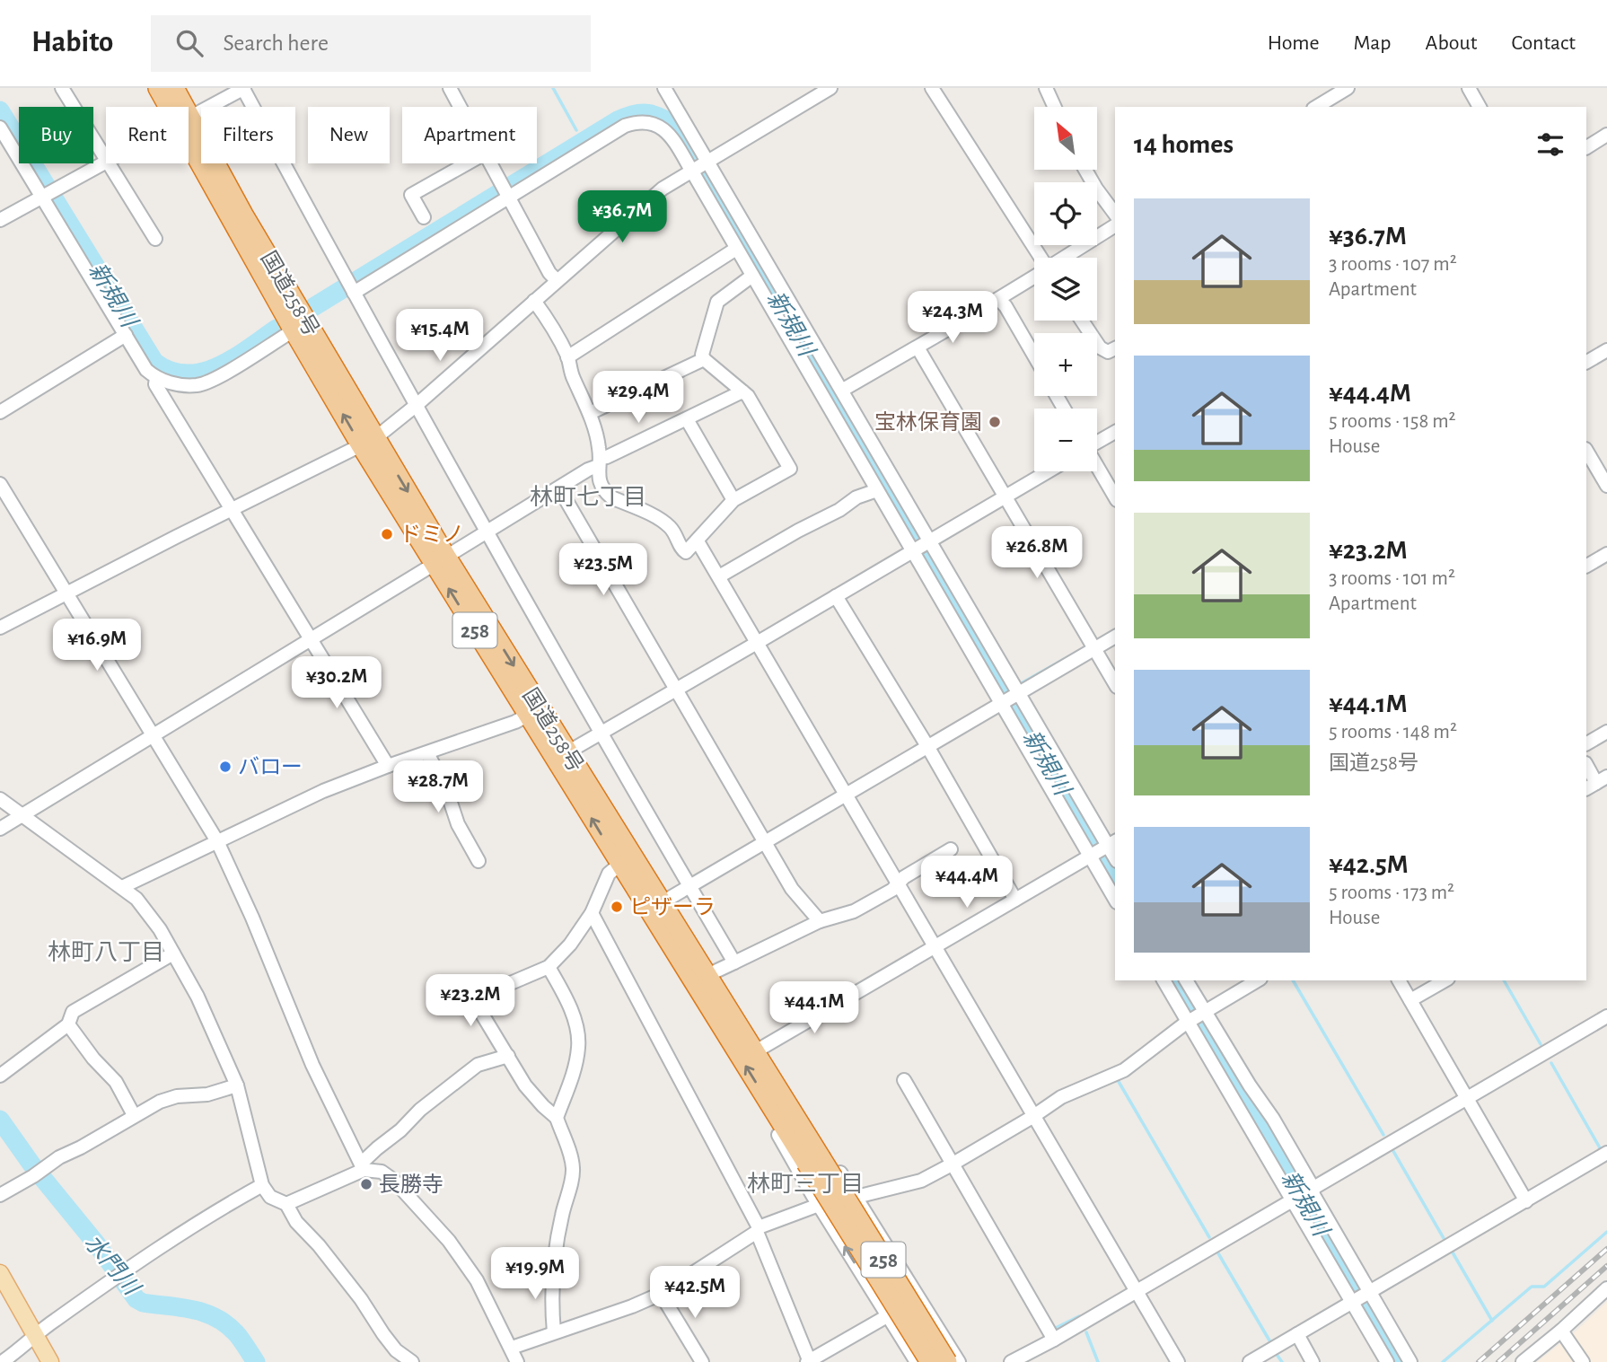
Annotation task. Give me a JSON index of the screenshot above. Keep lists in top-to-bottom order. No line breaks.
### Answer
{"streets":{"highway":["国道258号","258"]},"districts":["林町七丁目","林町八丁目","林町三丁目"],"water":["新規川","水門川"],"places":["宝林保育園","ドミノ","バロー","ピザーラ","長勝寺"],"north":"top left","page":{"header":"Habito","search":"Search here","nav":["Home","Map","About","Contact"],"map_buttons":["+","−"],"chip":["Buy","Rent","Filters","New","Apartment"],"heading":"14 homes","list":[{"name":"¥36.7M","note":"3 rooms · 107 m² · Apartment"},{"name":"¥44.4M","note":"5 rooms · 158 m² · House"},{"name":"¥23.2M","note":"3 rooms · 101 m² · Apartment"},{"name":"¥44.1M","note":"5 rooms · 148 m² · 国道258号"},{"name":"¥42.5M","note":"5 rooms · 173 m² · House"}],"price":["¥36.7M","¥24.3M","¥15.4M","¥29.4M","¥26.8M","¥23.5M","¥16.9M","¥30.2M","¥28.7M","¥44.4M","¥23.2M","¥44.1M","¥19.9M","¥42.5M"]}}
